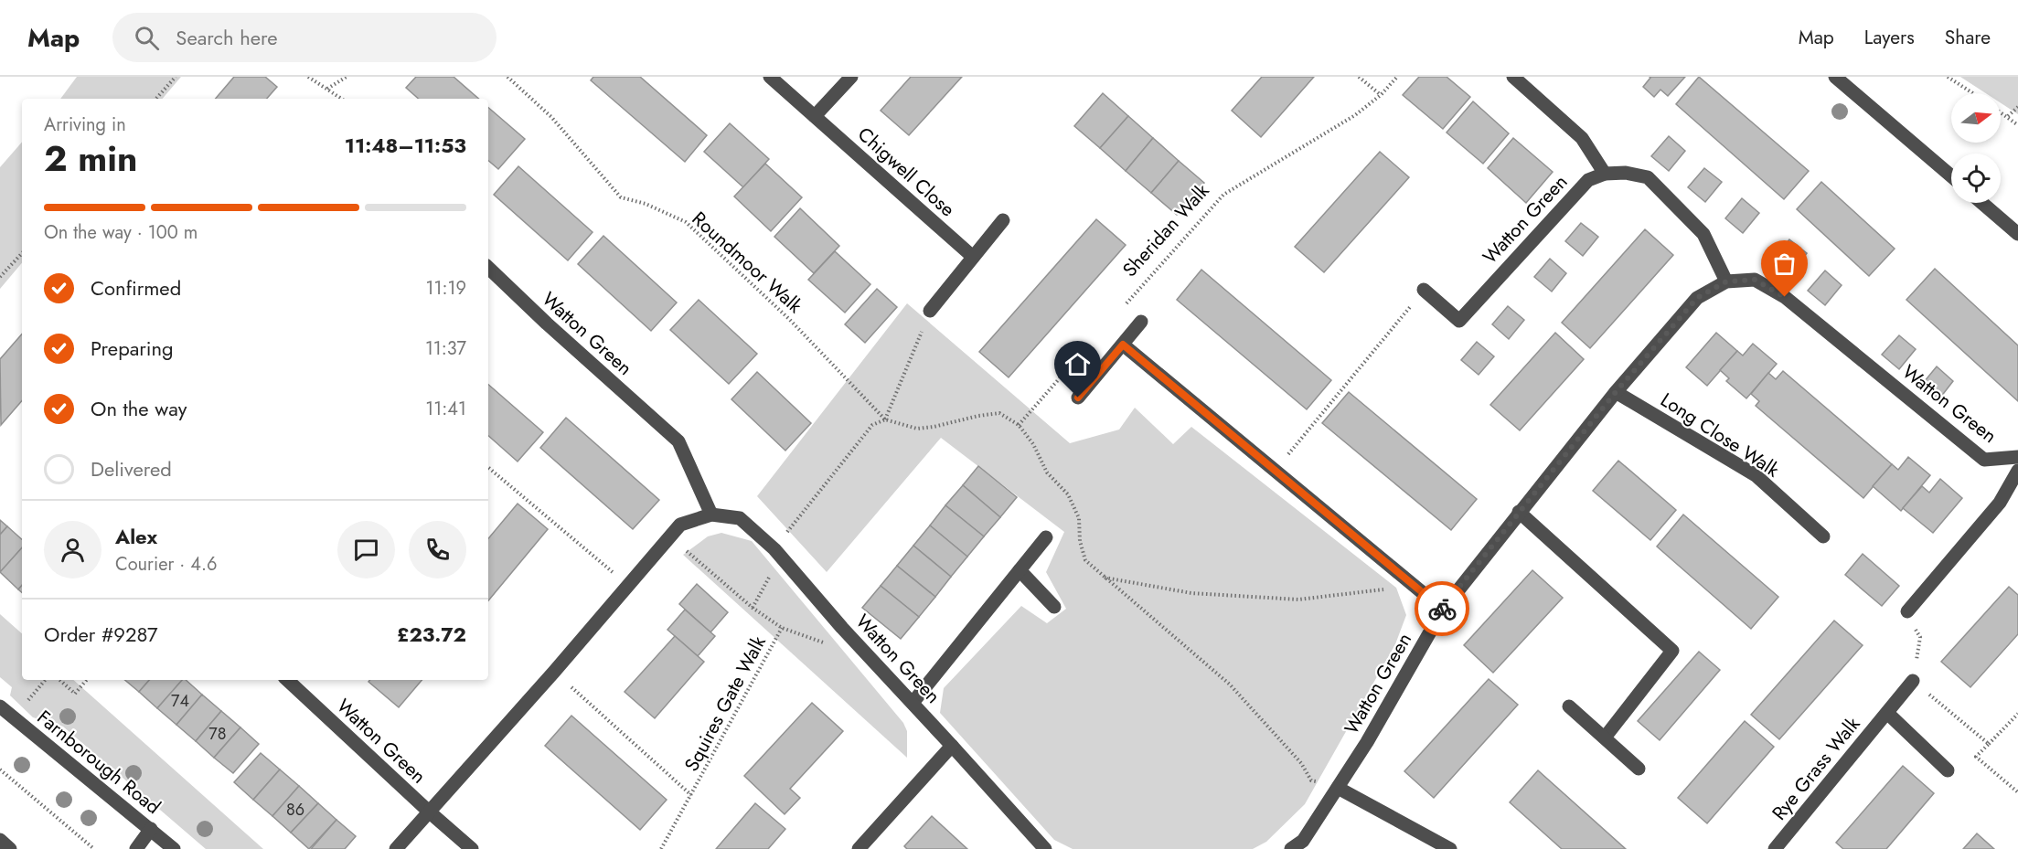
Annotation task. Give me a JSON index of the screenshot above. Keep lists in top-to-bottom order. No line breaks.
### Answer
{"streets":{"street":["Chigwell Close","Watton Green","Long Close Walk","Farnborough Road","Rye Grass Walk"],"path":["Sheridan Walk","Roundmoor Walk","Squires Gate Walk"]},"crossings":[["Watton Green","Long Close Walk"],["Watton Green","Squires Gate Walk"]],"house_numbers":["74","78","86"],"north":"right","page":{"header":"Map","search":"Search here","nav":["Map","Layers","Share"],"heading":["2 min","Arriving in","11:48–11:53"],"panel":["Alex","Courier · 4.6","Order #9287","£23.72"],"bar":"On the way · 100 m","list":[["Confirmed","11:19"],["Preparing","11:37"],["On the way","11:41"],"Delivered"]}}
